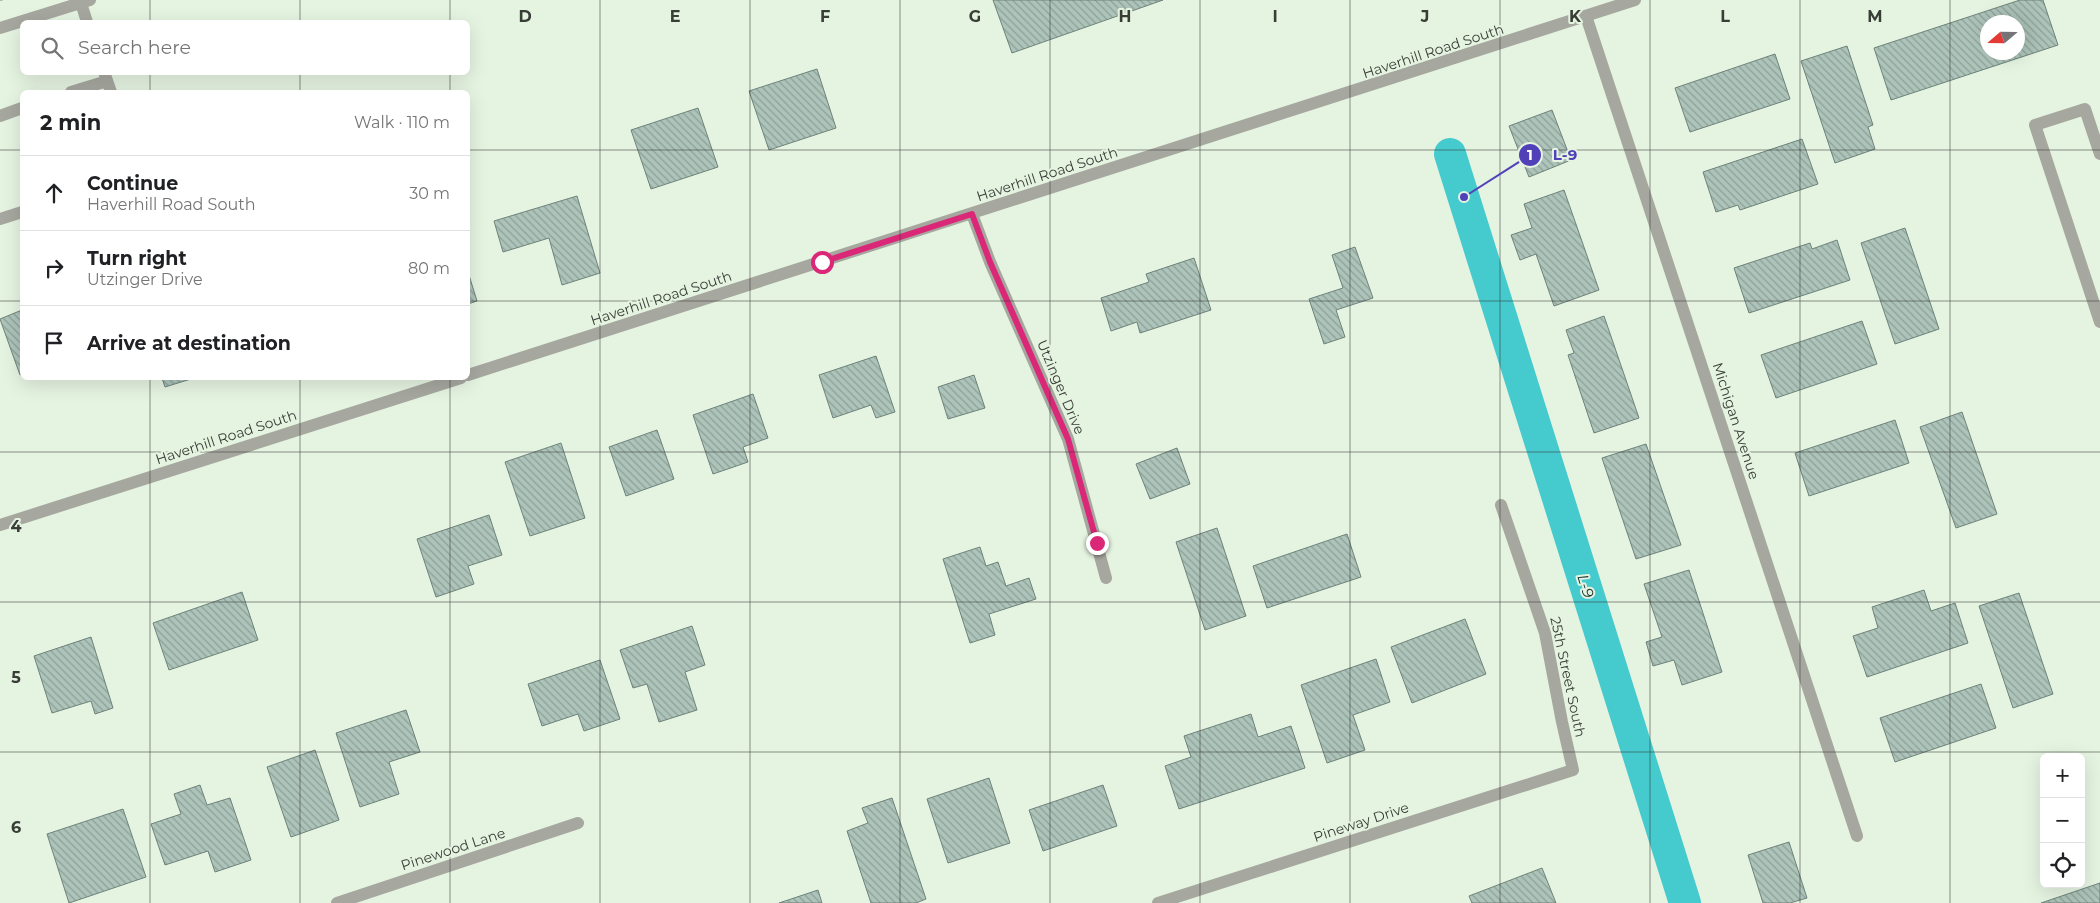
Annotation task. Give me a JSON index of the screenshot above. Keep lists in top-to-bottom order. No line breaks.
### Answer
{"streets":{"street":["Haverhill Road South","Utzinger Drive","Michigan Avenue","25th Street South","Pineway Drive","Pinewood Lane"]},"crossings":[["Haverhill Road South","Utzinger Drive"],["Haverhill Road South","Michigan Avenue"],["25th Street South","Pineway Drive"]],"water":["L-9"],"places":["L-9"],"north":"left","page":{"search":"Search here","heading":["2 min","Walk · 110 m"],"list":[["Continue","Haverhill Road South","30 m"],["Turn right","Utzinger Drive","80 m"],"Arrive at destination"],"map_buttons":["+","−"]},"grid":{"columns":["D","E","F","G","H","I","J","K","L","M"],"rows":["4","5","6"]}}
